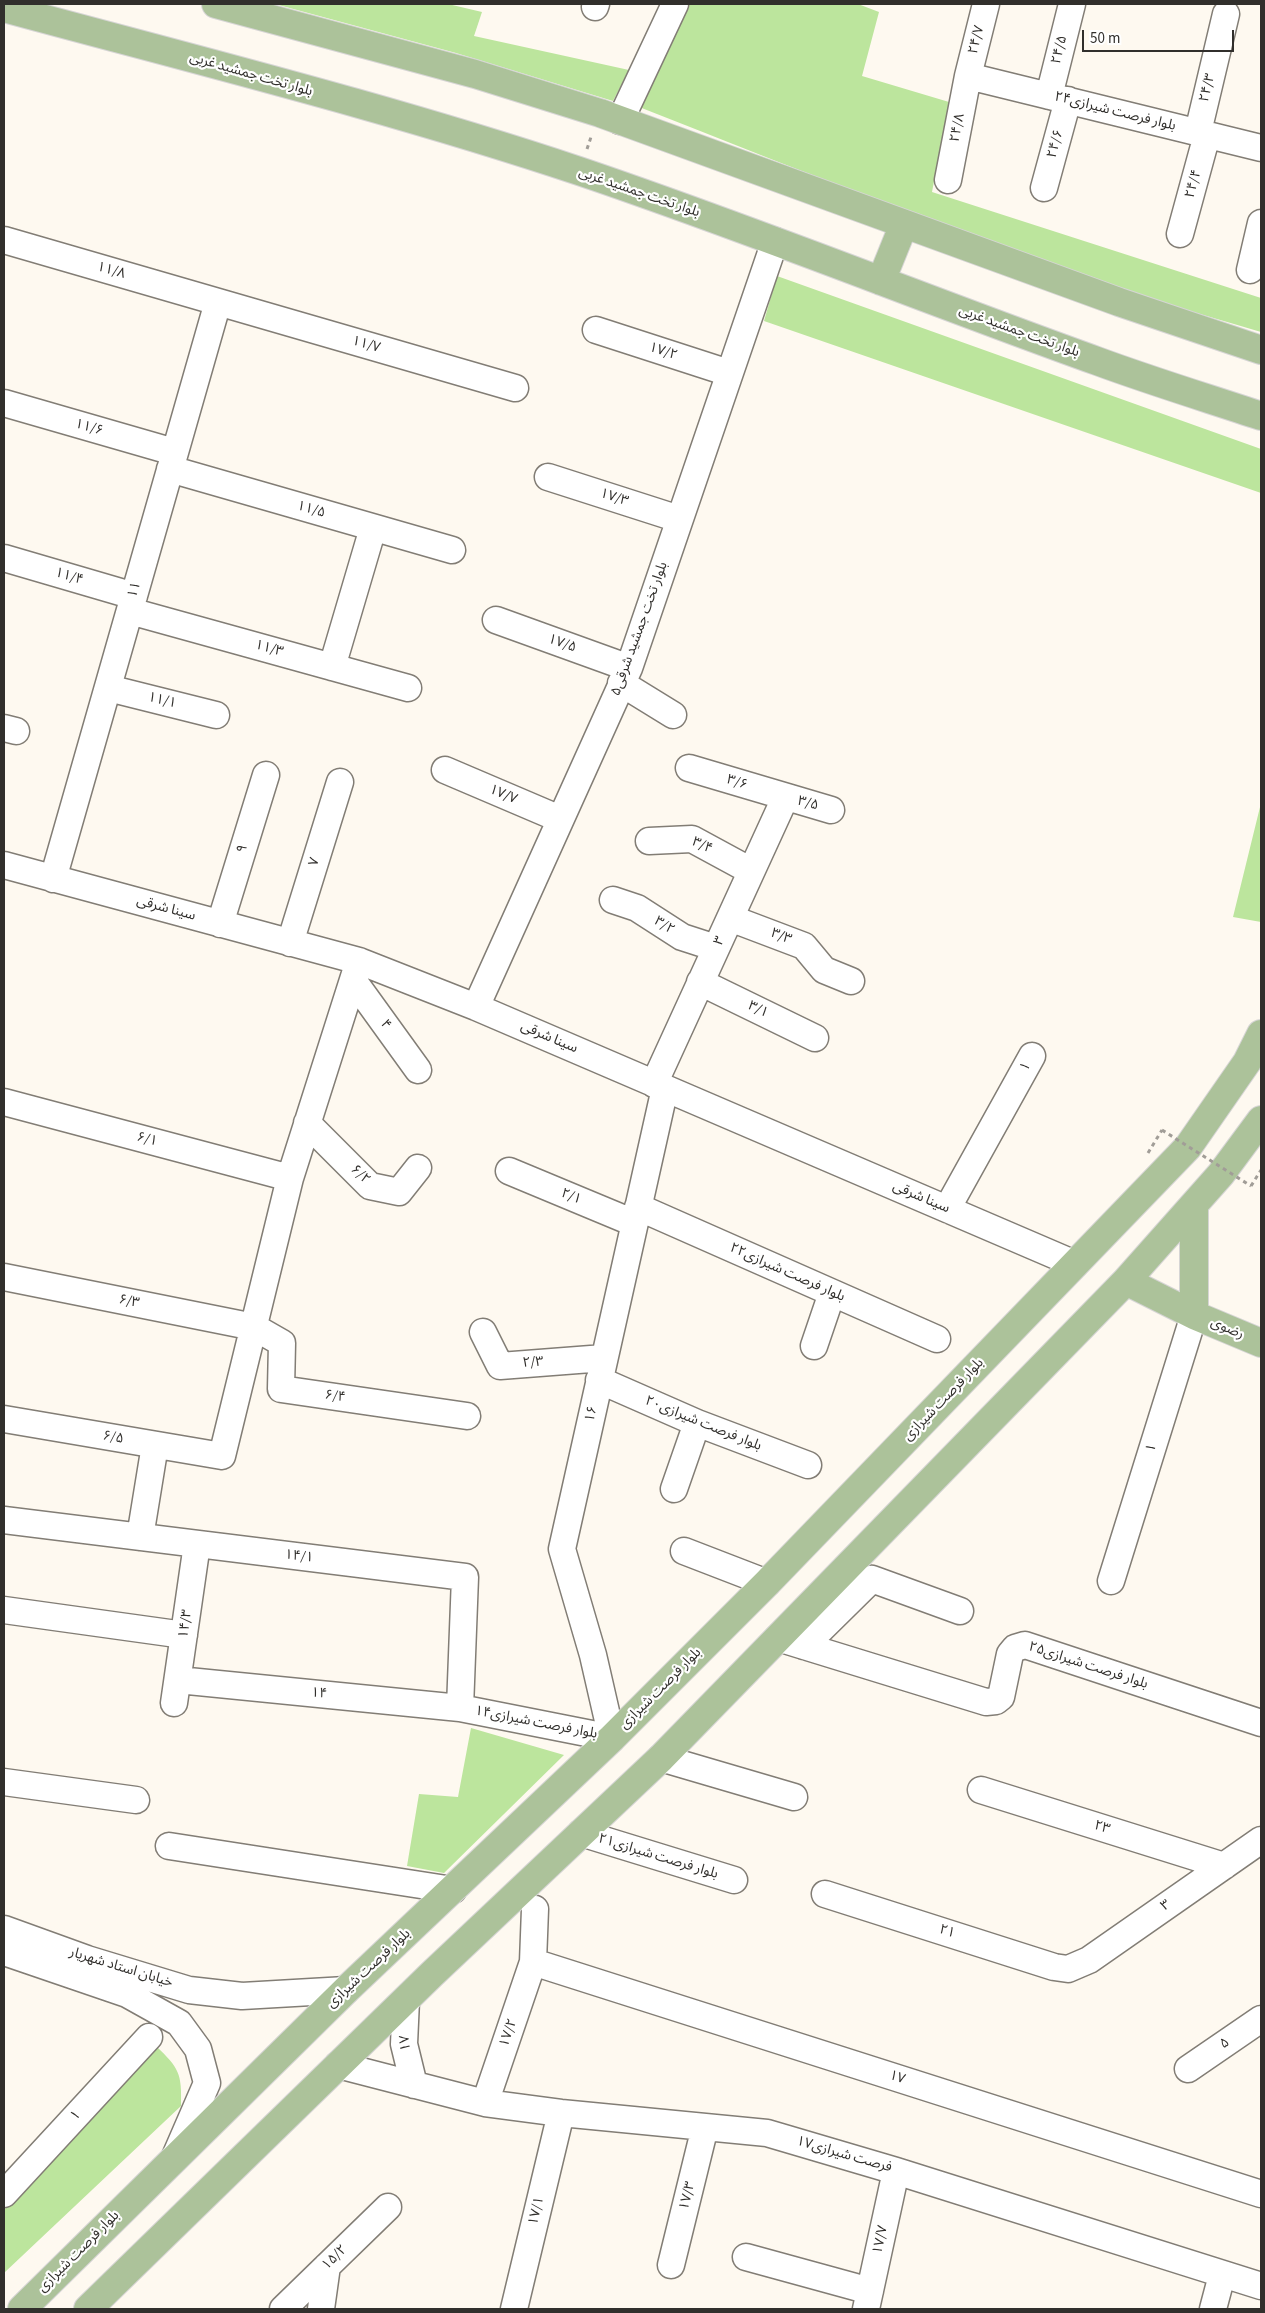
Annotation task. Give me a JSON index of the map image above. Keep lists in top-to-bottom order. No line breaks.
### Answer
{"streets":{"main road":["بلوار تخت جمشید غربی","رضوی","بلوار فرصت شیرازی"],"street":["۲۴/۷","۲۴/۵","۲۴/۳","بلوار فرصت شیرازی۲۴","۲۴/۸","۲۴/۶","۲۴/۴","۱۱/۸","۱۱/۷","۱۷/۲","۱۱/۶","۱۷/۳","۱۱/۵","۱۱/۴","۱۱","بلوار تخت جمشید شرقی۵","۱۷/۵","۱۱/۳","۱۱/۱","۳/۶","۱۷/۷","۳/۵","۳/۴","۹","۷","سینا شرقی","۳/۲","۳/۳","۳","۳/۱","۴","۱","۶/۱","۶/۲","۲/۱","بلوار فرصت شیرازی۲۲","۶/۳","۲/۳","۶/۴","۱۶","بلوار فرصت شیرازی۲۰","۶/۵","۱۴/۱","۱۴/۳","بلوار فرصت شیرازی۲۵","۱۴","بلوار فرصت شیرازی۱۴","۲۳","بلوار فرصت شیرازی۲۱","۲۱","خیابان استاد شهریار","۱۷","۵","۱۷فرصت شیرازی","۱۷/۱","۱۵/۲"]},"crossings":[["۲۴/۷","بلوار فرصت شیرازی۲۴"],["۲۴/۷","۲۴/۸"],["۲۴/۵","بلوار فرصت شیرازی۲۴"],["۲۴/۵","۲۴/۶"],["بلوار تخت جمشید غربی","بلوار تخت جمشید شرقی۵"],["۲۴/۳","بلوار فرصت شیرازی۲۴"],["۲۴/۳","۲۴/۴"],["بلوار فرصت شیرازی۲۴","۲۴/۸"],["بلوار فرصت شیرازی۲۴","۲۴/۶"],["بلوار فرصت شیرازی۲۴","۲۴/۴"],["۱۱/۸","۱۱/۷"],["۱۱/۸","۱۱"],["۱۱/۷","۱۱"],["۱۷/۲","بلوار تخت جمشید شرقی۵"],["۱۷/۲","۱۷"],["۱۷/۲","۱۷فرصت شیرازی"],["۱۱/۶","۱۱/۵"],["۱۱/۶","۱۱"],["۱۷/۳","بلوار تخت جمشید شرقی۵"],["۱۷/۳","۱۷فرصت شیرازی"],["۱۱/۵","۱۱"],["۱۱/۴","۱۱"],["۱۱/۴","۱۱/۳"],["۱۱","۱۱/۳"],["۱۱","۱۱/۱"],["۱۱","سینا شرقی"],["بلوار تخت جمشید شرقی۵","۱۷/۵"],["بلوار تخت جمشید شرقی۵","۱۷/۷"],["بلوار تخت جمشید شرقی۵","سینا شرقی"],["۳/۶","۳/۵"],["۳/۶","۳"],["۱۷/۷","۱۷فرصت شیرازی"],["۳/۵","۳"],["۳/۴","۳"],["۹","سینا شرقی"],["۷","سینا شرقی"],["سینا شرقی","۳"],["سینا شرقی","۴"],["سینا شرقی","۱"],["سینا شرقی","بلوار فرصت شیرازی"],["سینا شرقی","۱۶"],["۳/۲","۳"],["۳/۳","۳"],["۳","۳/۱"],["۳","۱۶"],["۳","۲۳"],["۳","۲۱"],["۱","رضوی"],["۲/۱","بلوار فرصت شیرازی۲۲"],["۲/۱","۱۶"],["بلوار فرصت شیرازی۲۲","۱۶"],["۶/۳","۶/۴"],["۶/۳","۶/۵"],["۲/۳","۱۶"],["۲/۳","بلوار فرصت شیرازی۲۰"],["۶/۴","۶/۵"],["بلوار فرصت شیرازی","۱۶"],["بلوار فرصت شیرازی","بلوار فرصت شیرازی۱۴"],["بلوار فرصت شیرازی","خیابان استاد شهریار"],["۱۶","بلوار فرصت شیرازی۲۰"],["۱۶","بلوار فرصت شیرازی۱۴"],["۱۴/۱","۱۴/۳"],["۱۴/۱","۱۴"],["۱۴/۱","بلوار فرصت شیرازی۱۴"],["۱۴/۳","۱۴"],["۱۴","بلوار فرصت شیرازی۱۴"],["۱۷","۱۷فرصت شیرازی"],["۱۷فرصت شیرازی","۱۷/۱"]],"scale_bar":"50 m"}
